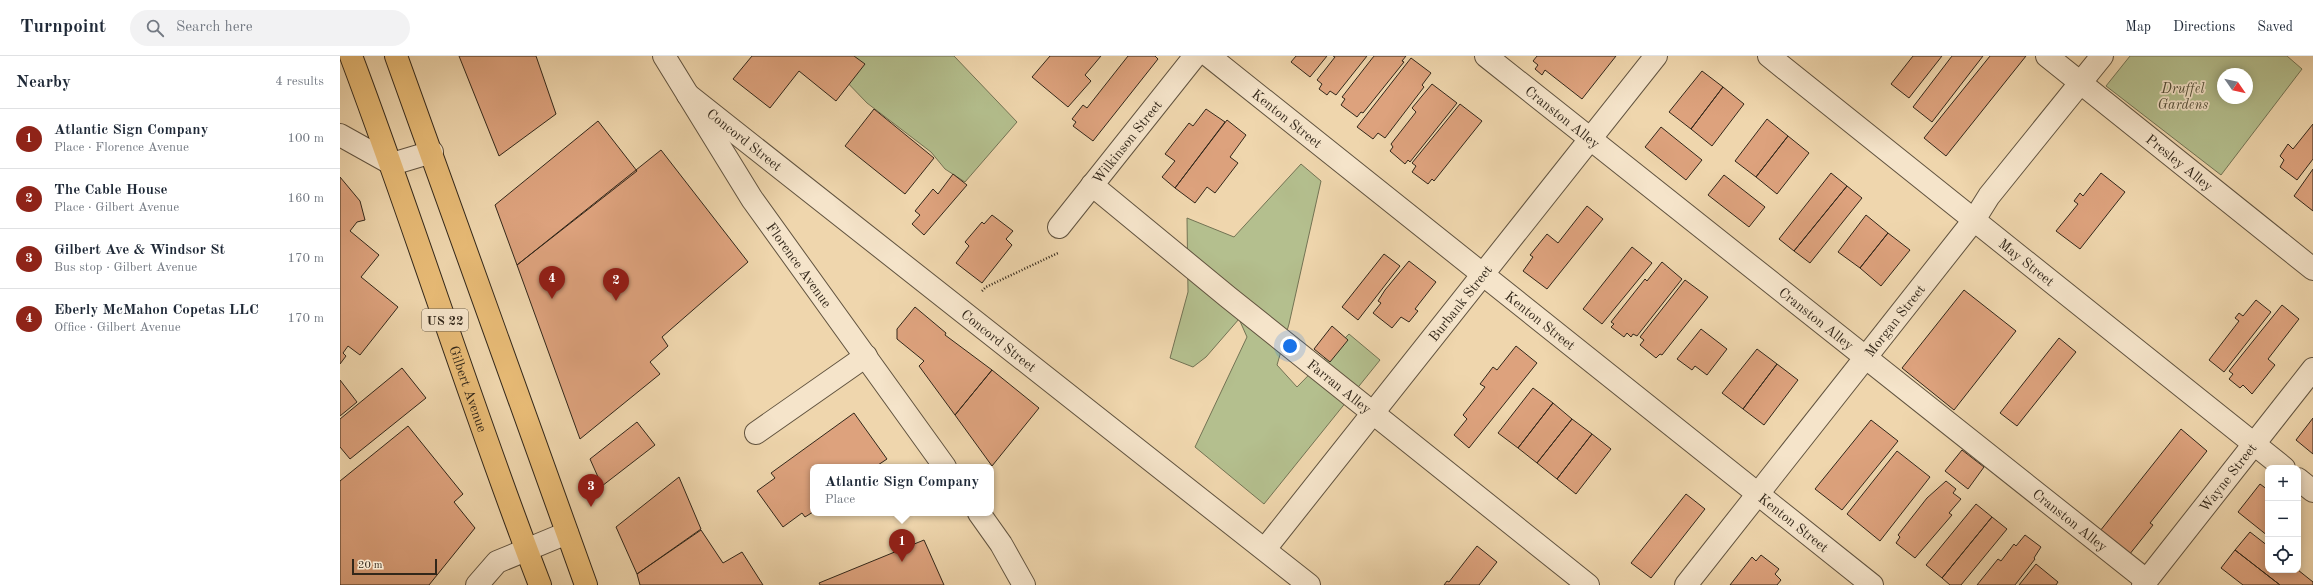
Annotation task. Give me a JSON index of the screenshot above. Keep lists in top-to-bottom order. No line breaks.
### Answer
{"streets":{"main road":["US 22","Gilbert Avenue"],"street":["Cranston Alley","Kenton Street","Concord Street","Wilkinson Street","Presley Alley","May Street","Florence Avenue","Burbank Street","Morgan Street","Farran Alley","Wayne Street"]},"crossings":[["Cranston Alley","Burbank Street"],["Cranston Alley","Morgan Street"],["Cranston Alley","Wayne Street"],["Kenton Street","Burbank Street"],["Kenton Street","Morgan Street"],["Concord Street","Florence Avenue"],["Concord Street","Burbank Street"],["Wilkinson Street","Farran Alley"],["Presley Alley","Morgan Street"],["May Street","Morgan Street"],["May Street","Wayne Street"],["Burbank Street","Farran Alley"]],"parks":["Druffel Gardens"],"scale_bar":"20 m","north":"bottom right","page":{"header":"Turnpoint","search":"Search here","nav":["Map","Directions","Saved"],"heading":["Nearby","4 results"],"list":[{"mark":"1","name":"Atlantic Sign Company","note":"Place · Florence Avenue","value":"100 m"},{"mark":"2","name":"The Cable House","note":"Place · Gilbert Avenue","value":"160 m"},{"mark":"3","name":"Gilbert Ave & Windsor St","note":"Bus stop · Gilbert Avenue","value":"170 m"},{"mark":"4","name":"Eberly McMahon Copetas LLC","note":"Office · Gilbert Avenue","value":"170 m"}],"pins":["4","2","3","1"],"popup":["Atlantic Sign Company","Place"],"map_buttons":["+","−"],"scale":"20 m"}}
